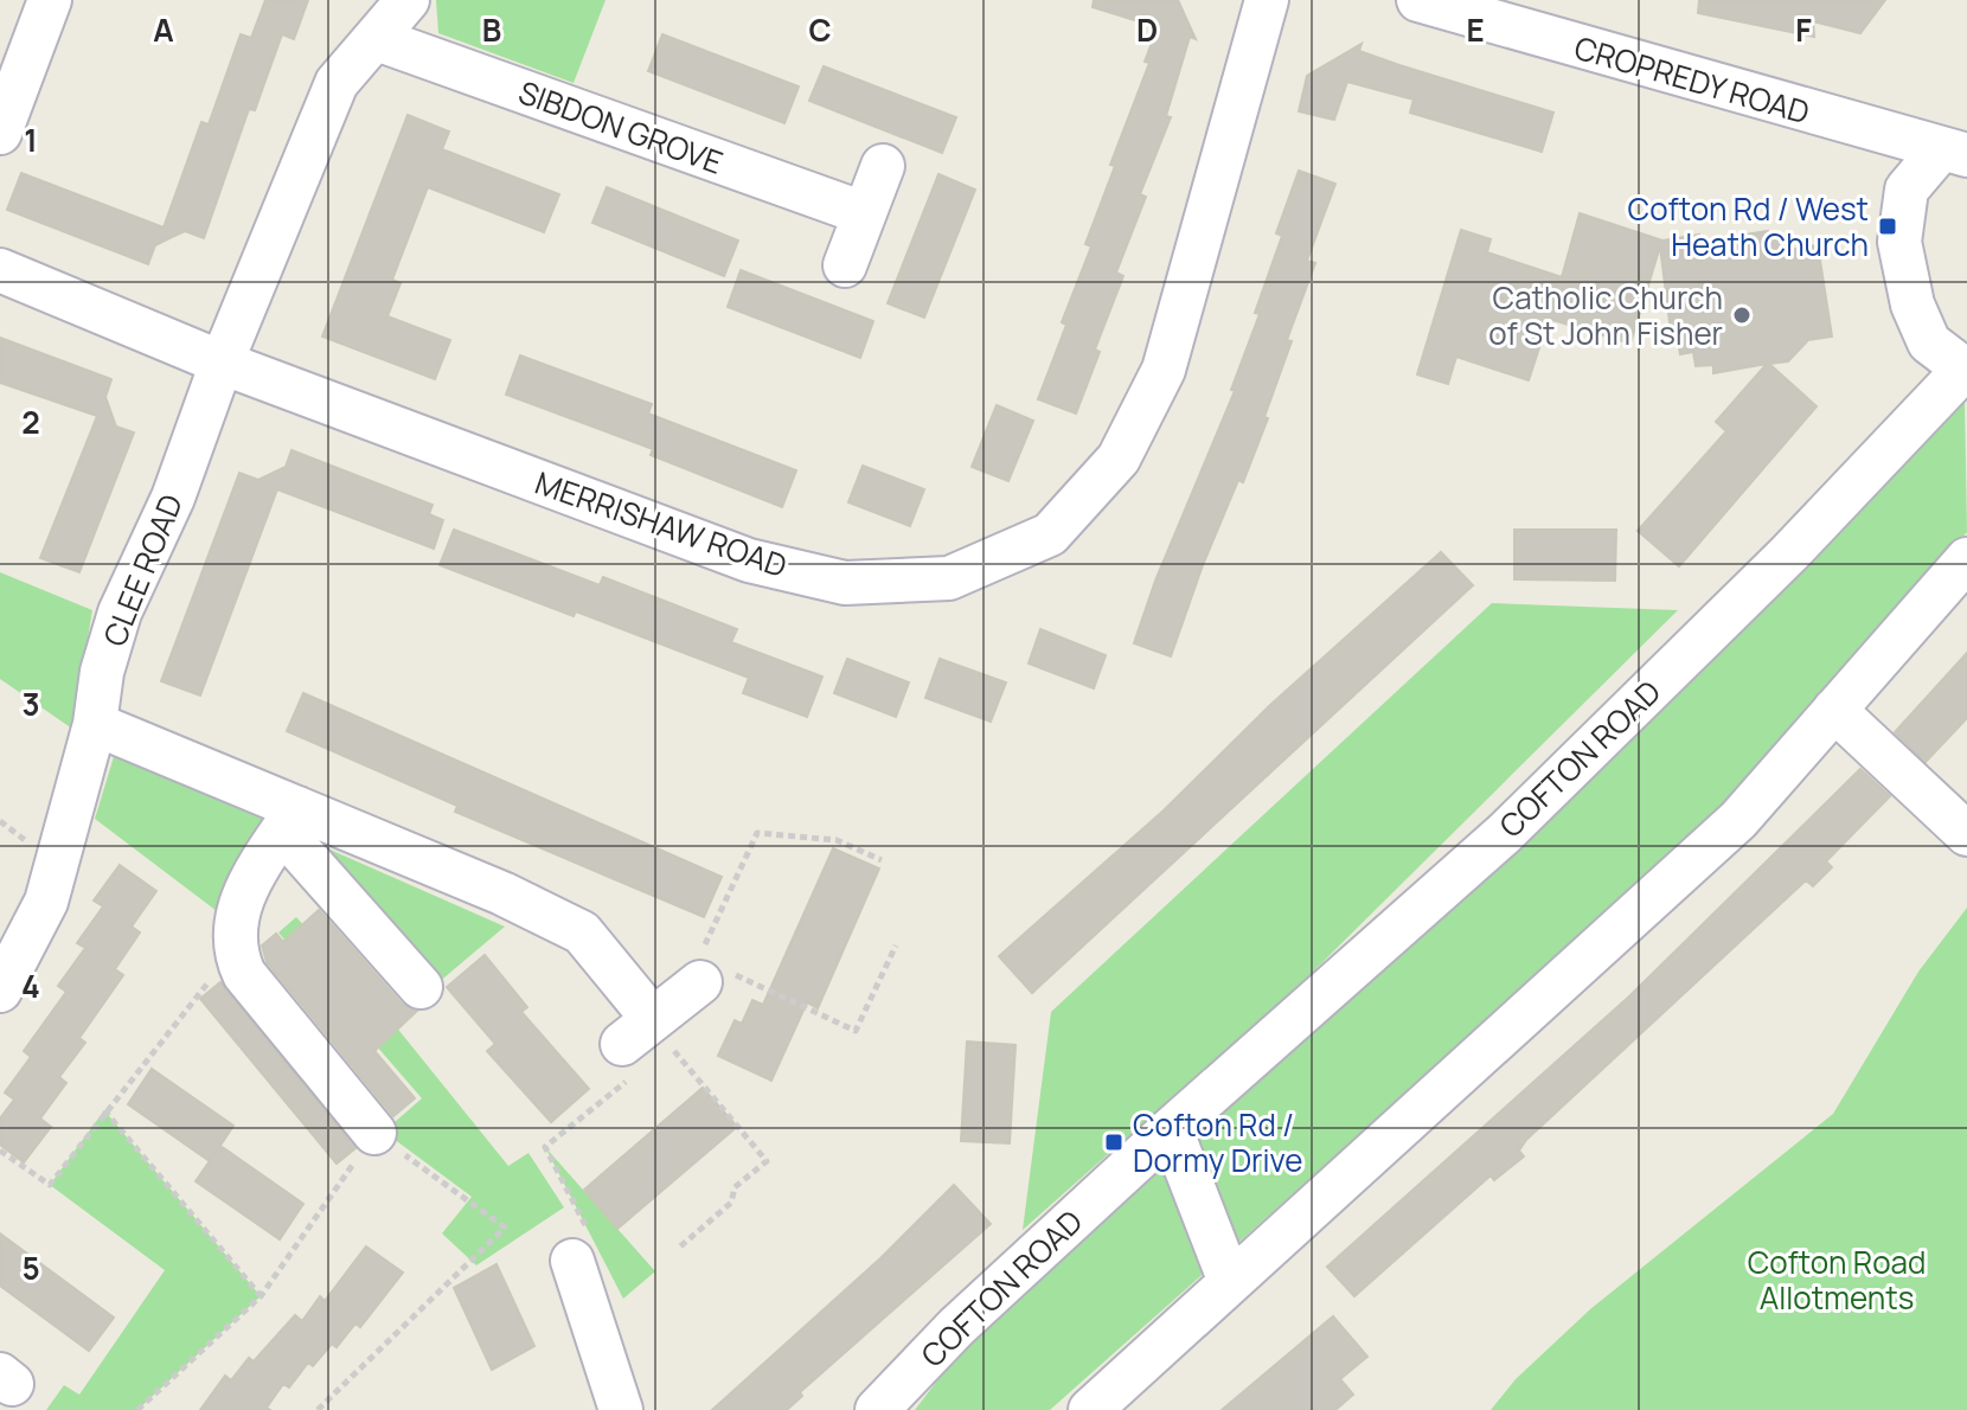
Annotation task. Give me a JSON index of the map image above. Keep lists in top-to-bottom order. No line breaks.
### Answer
{"streets":{"street":["CROPREDY ROAD","SIBDON GROVE","MERRISHAW ROAD","CLEE ROAD","COFTON ROAD"]},"crossings":[["SIBDON GROVE","CLEE ROAD"],["MERRISHAW ROAD","CLEE ROAD"]],"parks":["Cofton Road Allotments"],"places":{"transit":["Cofton Rd / West Heath Church","Cofton Rd / Dormy Drive"],"other":["Catholic Church of St John Fisher"]},"grid":{"columns":["A","B","C","D","E","F"],"rows":["1","2","3","4","5"]}}
